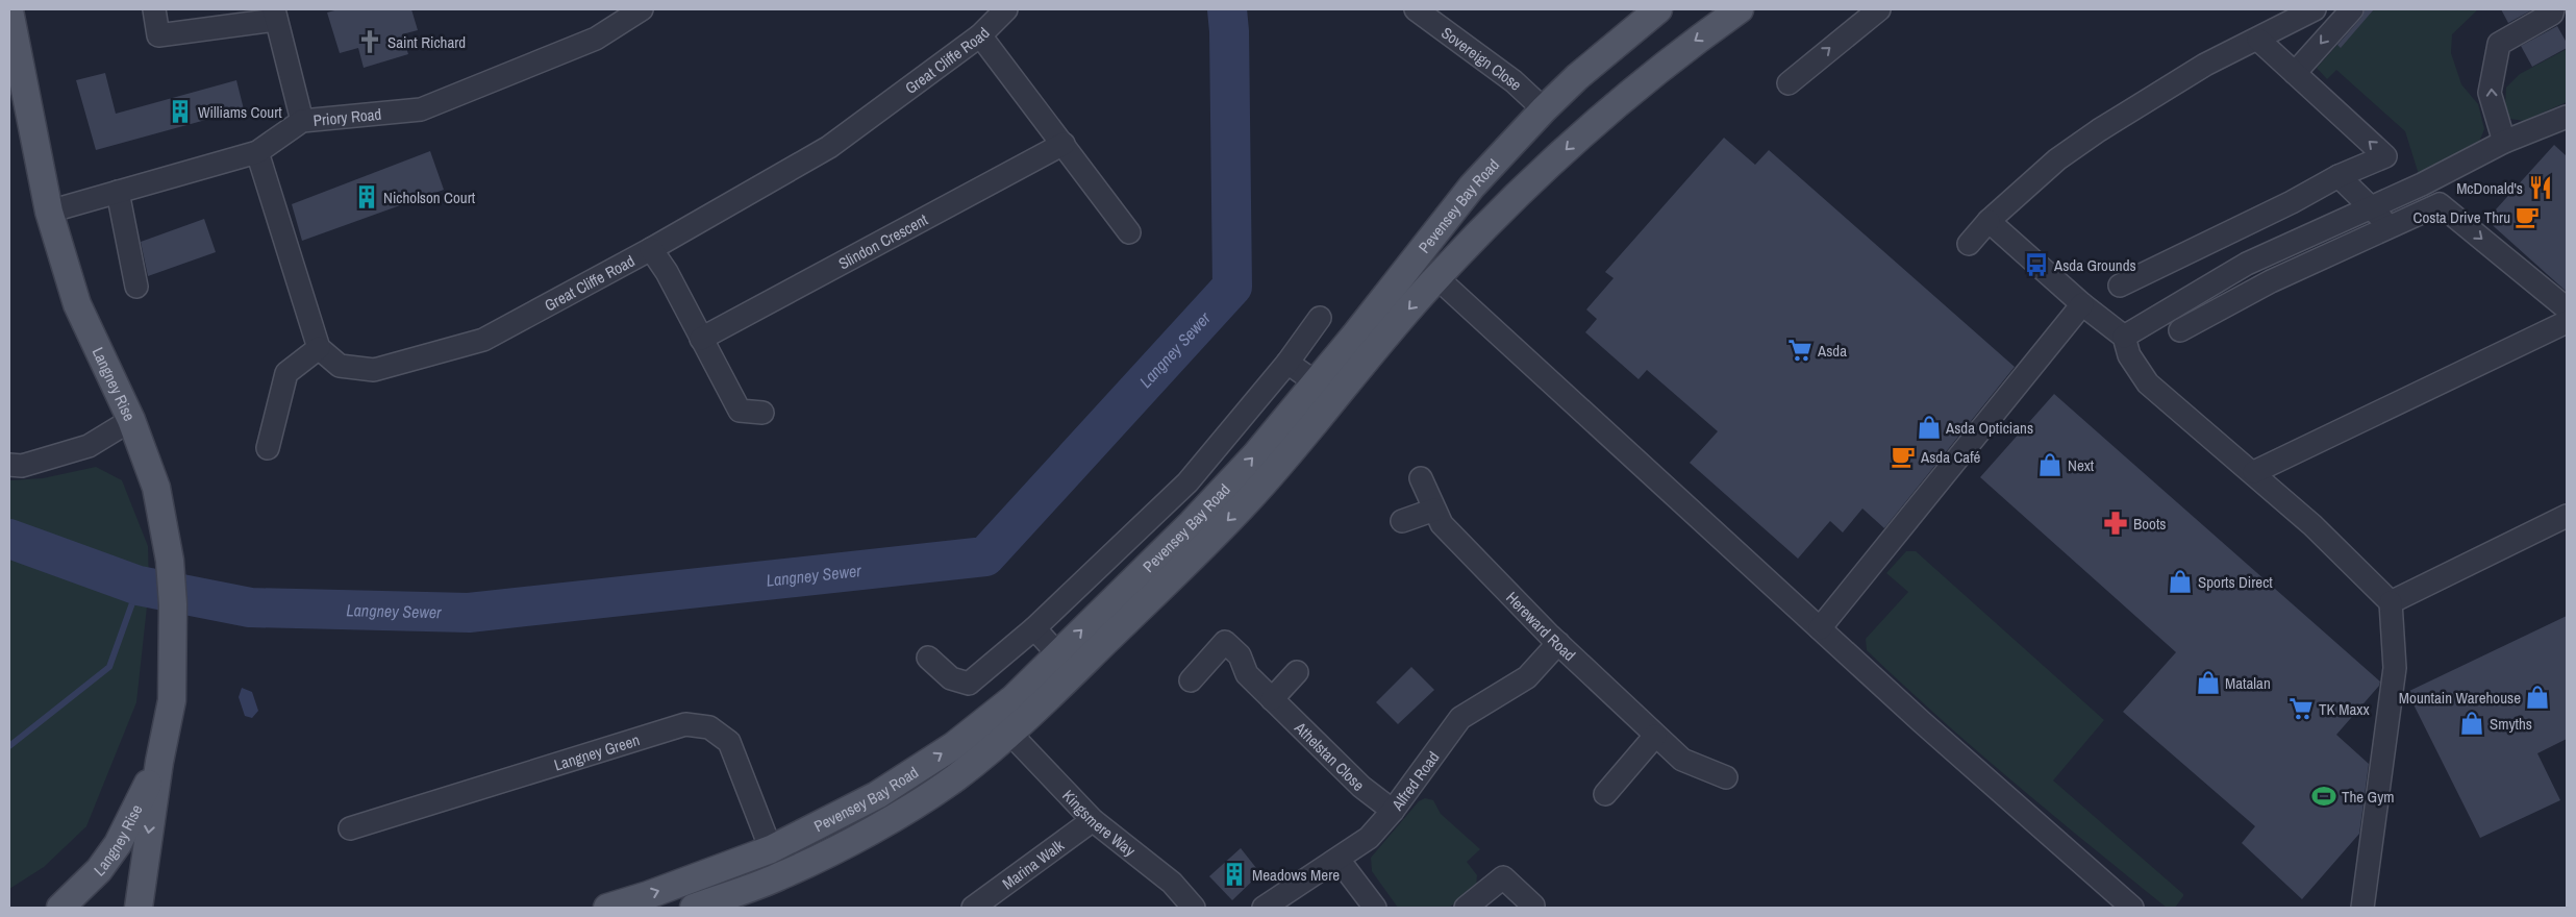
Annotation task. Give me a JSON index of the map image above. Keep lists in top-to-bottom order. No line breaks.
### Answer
{"streets":{"main road":["Pevensey Bay Road","Langney Rise"],"street":["Sovereign Close","Great Cliffe Road","Priory Road","Slindon Crescent","Hereward Road","Langney Green","Athelstan Close","Alfred Road","Kingsmere Way","Marina Walk"]},"crossings":[["Sovereign Close","Pevensey Bay Road"],["Priory Road","Langney Rise"],["Pevensey Bay Road","Langney Green"],["Pevensey Bay Road","Kingsmere Way"],["Hereward Road","Alfred Road"],["Athelstan Close","Alfred Road"],["Kingsmere Way","Marina Walk"]],"water":["Langney Sewer"],"places":{"church":["Saint Richard"],"building":["Williams Court","Nicholson Court","Meadows Mere"],"restaurant":["McDonald's"],"cafe":["Costa Drive Thru","Asda Café"],"bus stop":["Asda Grounds"],"supermarket":["Asda","TK Maxx"],"shop":["Asda Opticians","Next","Sports Direct","Matalan","Mountain Warehouse","Smyths"],"pharmacy":["Boots"],"sports":["The Gym"]}}
